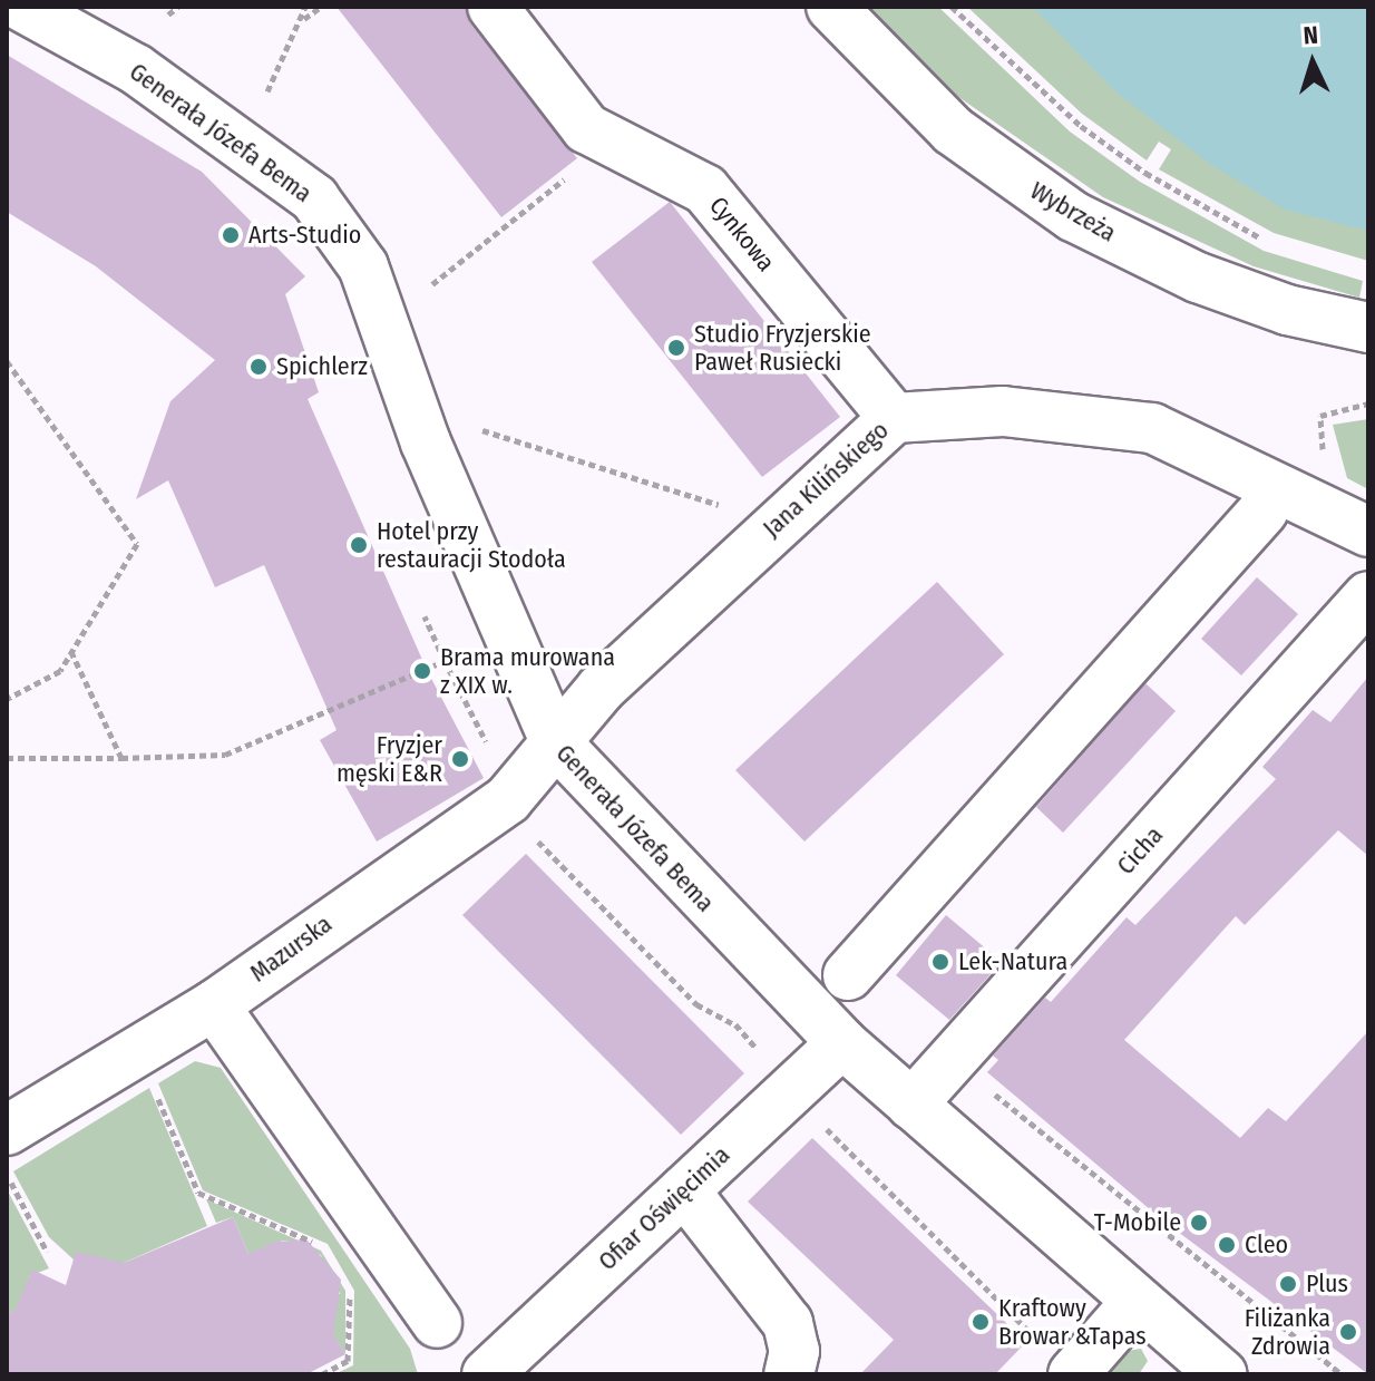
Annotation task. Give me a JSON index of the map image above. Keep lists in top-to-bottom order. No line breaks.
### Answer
{"streets":{"street":["Generała Józefa Bema","Wybrzeża","Cynkowa","Jana Kilińskiego","Cicha","Mazurska","Ofiar Oświęcimia"]},"crossings":[["Generała Józefa Bema","Jana Kilińskiego"],["Generała Józefa Bema","Cicha"],["Generała Józefa Bema","Mazurska"],["Generała Józefa Bema","Ofiar Oświęcimia"],["Cynkowa","Jana Kilińskiego"],["Jana Kilińskiego","Mazurska"]],"places":["Arts-Studio","Studio Fryzjerskie Paweł Rusiecki","Spichlerz","Hotel przy restauracji Stodoła","Brama murowana z XIX w.","Fryzjer męski E&R","Lek-Natura","T-Mobile","Cleo","Plus","Kraftowy Browar &Tapas","Filiżanka Zdrowia"],"north":"top"}
